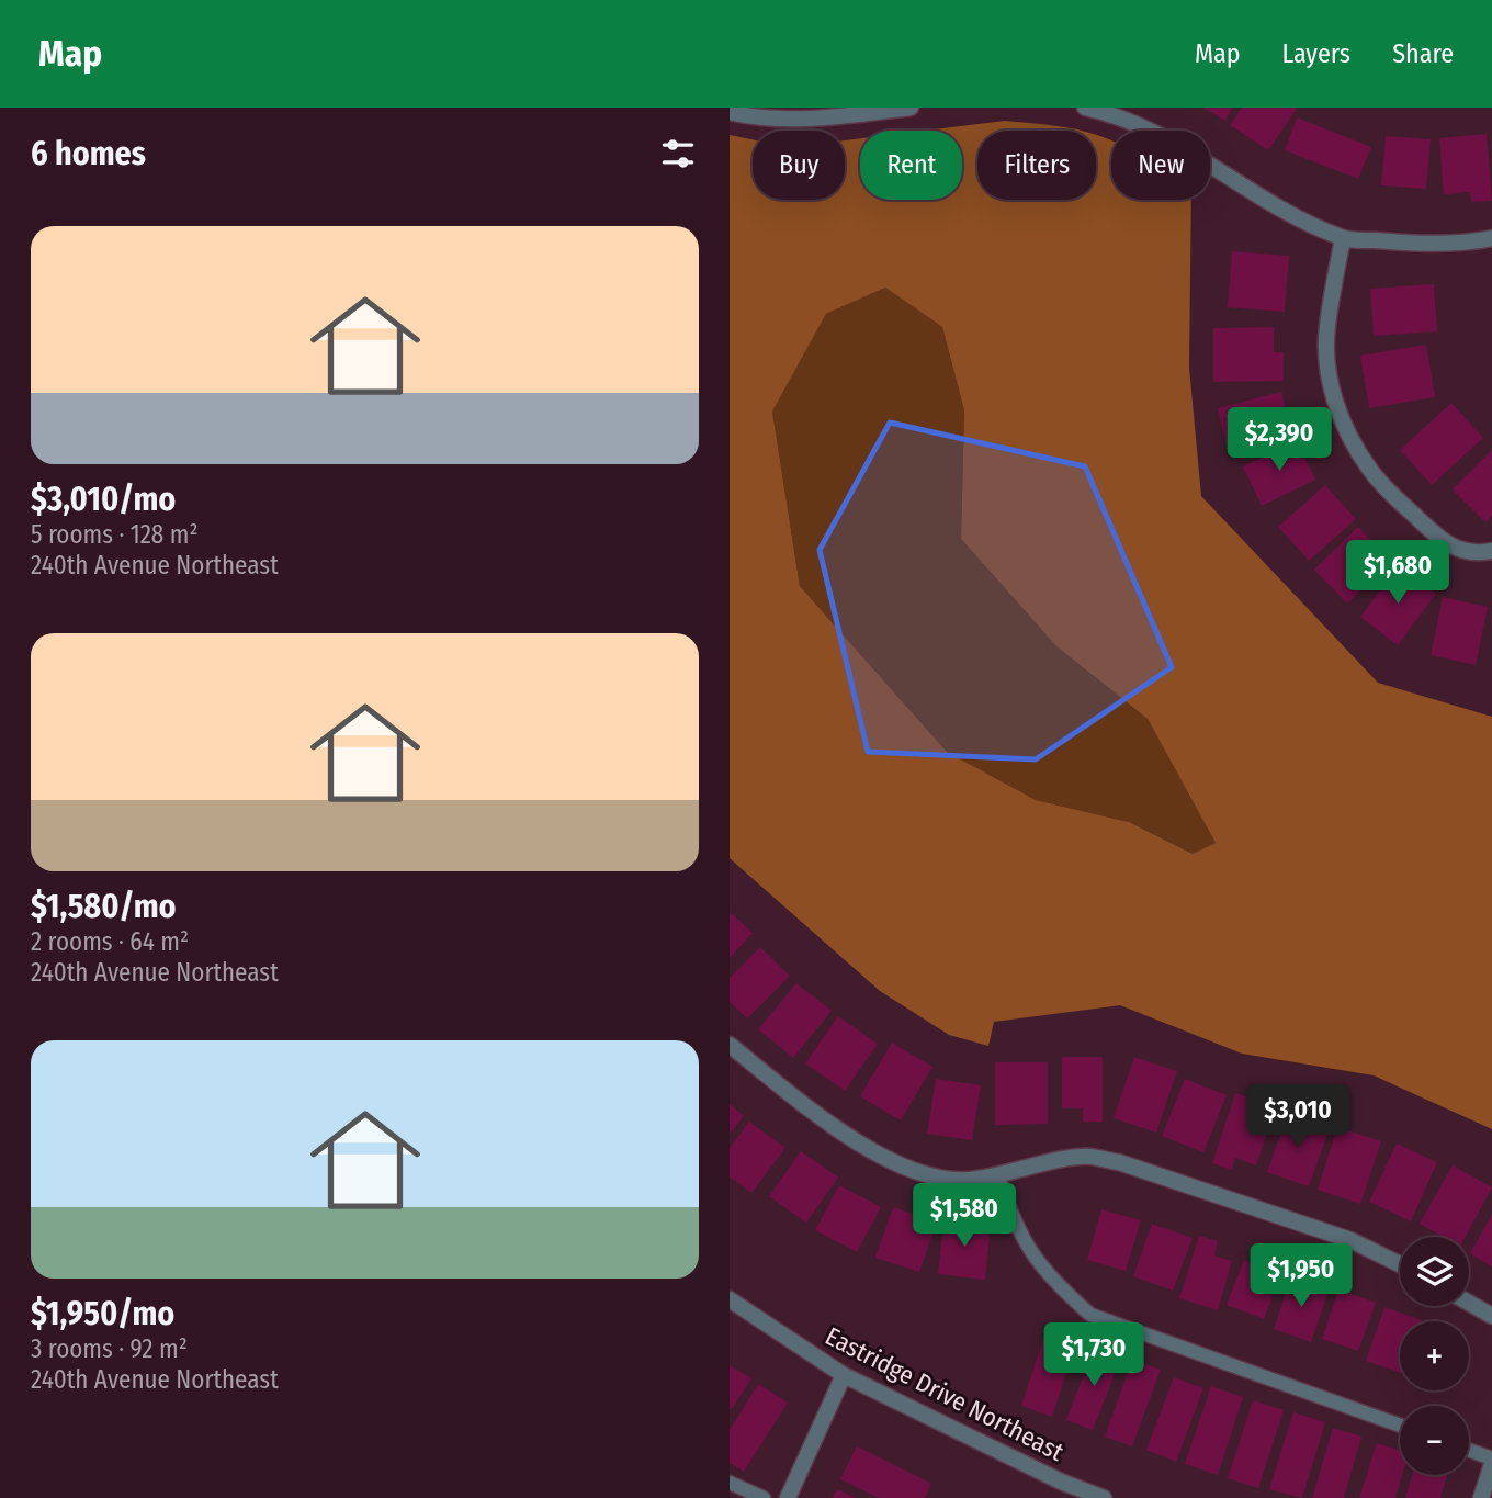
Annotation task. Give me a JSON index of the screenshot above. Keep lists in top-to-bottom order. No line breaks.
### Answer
{"streets":{"street":["Eastridge Drive Northeast"]},"page":{"header":"Map","nav":["Map","Layers","Share"],"heading":"6 homes","chip":["Buy","Rent","Filters","New"],"list":[{"name":"$3,010/mo","note":"5 rooms · 128 m² · 240th Avenue Northeast"},{"name":"$1,580/mo","note":"2 rooms · 64 m² · 240th Avenue Northeast"},{"name":"$1,950/mo","note":"3 rooms · 92 m² · 240th Avenue Northeast"}],"price":["$2,390","$1,680","$3,010","$1,580","$1,950","$1,730"],"map_buttons":["+","−"]}}
